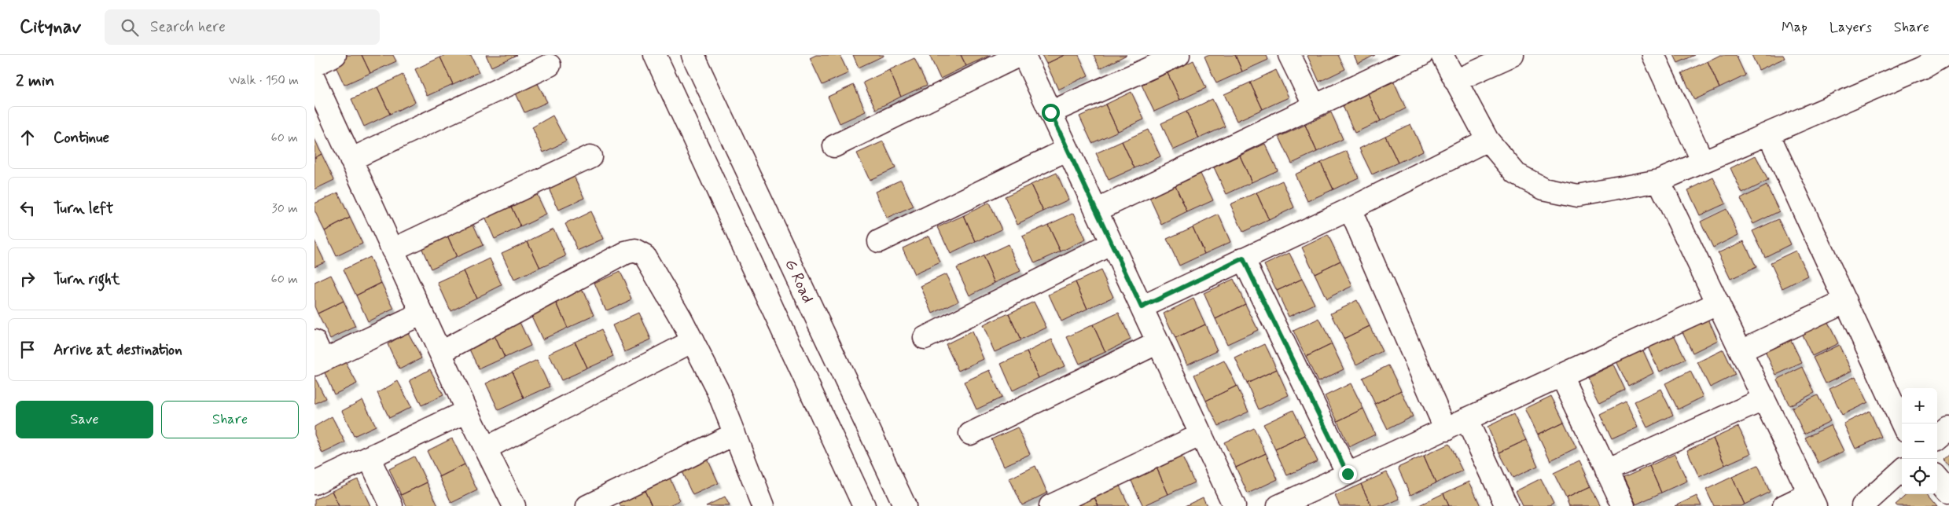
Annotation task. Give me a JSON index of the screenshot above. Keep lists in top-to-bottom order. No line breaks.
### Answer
{"streets":{"street":["G Road"]},"page":{"header":"Citynav","search":"Search here","nav":["Map","Layers","Share"],"heading":["2 min","Walk · 150 m"],"list":[["Continue","60 m"],["Turn left","30 m"],["Turn right","60 m"],"Arrive at destination"],"map_buttons":["+","−"],"buttons":["Save","Share"]}}
